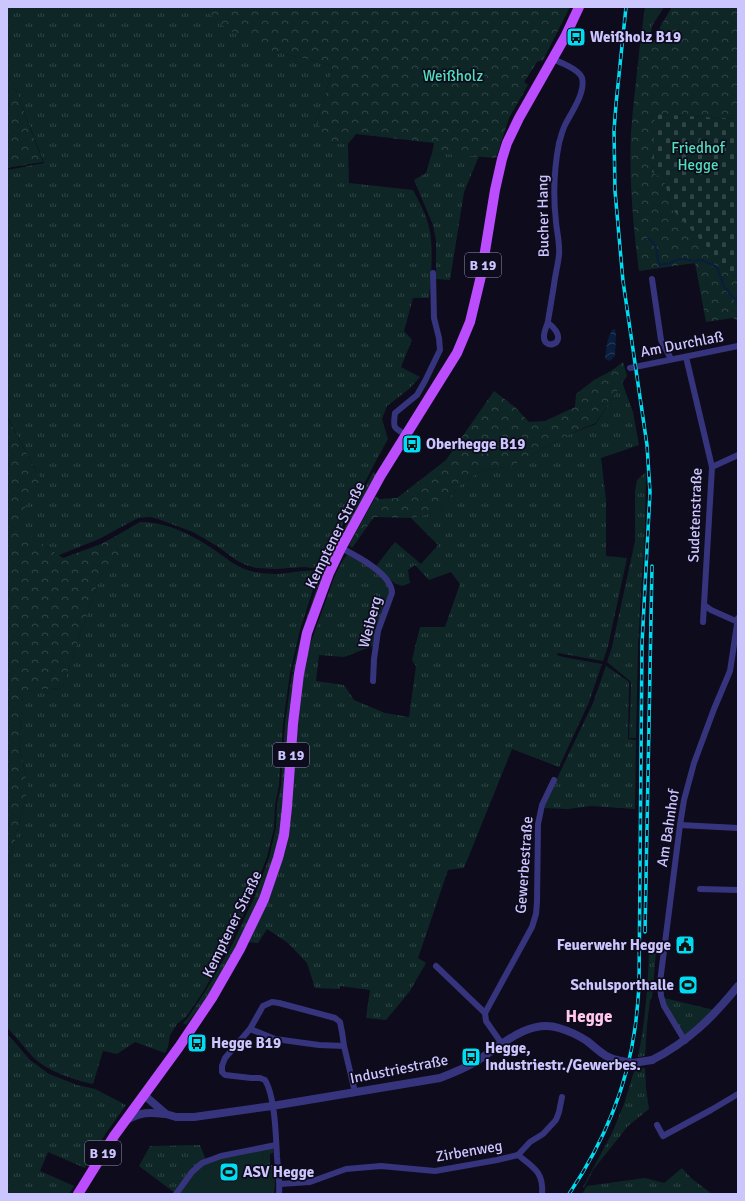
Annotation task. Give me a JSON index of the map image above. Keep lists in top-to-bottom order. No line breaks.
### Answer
{"streets":{"main road":["B 19","Kemptener Straße"],"street":["Bucher Hang","Am Durchlaß","Sudetenstraße","Weiberg","Am Bahnhof","Gewerbestraße","Industriestraße","Zirbenweg"]},"crossings":[["Bucher Hang","B 19"],["Bucher Hang","Kemptener Straße"],["B 19","Kemptener Straße"],["B 19","Industriestraße"],["Am Durchlaß","Sudetenstraße"],["Kemptener Straße","Weiberg"],["Am Bahnhof","Industriestraße"]],"districts":["Hegge"],"parks":["Weißholz","Friedhof Hegge"],"places":{"bus stop":["Weißholz B19","Oberhegge B19","Hegge B19","Hegge, Industriestr./Gewerbes."],"public building":["Feuerwehr Hegge"],"sports":["Schulsporthalle","ASV Hegge"]}}
